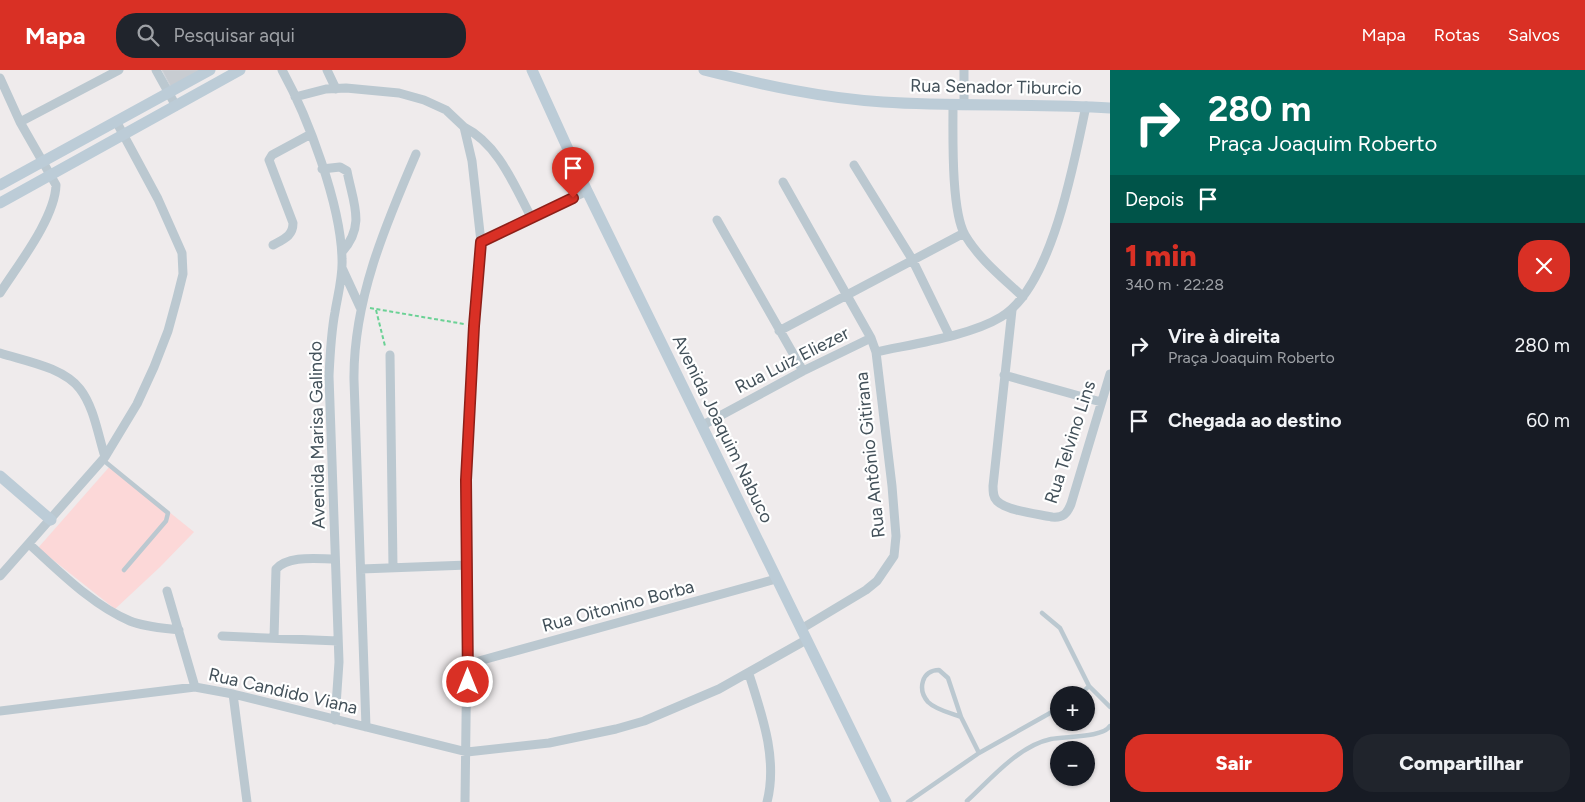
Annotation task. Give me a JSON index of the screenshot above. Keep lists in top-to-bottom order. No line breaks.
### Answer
{"streets":{"street":["Rua Senador Tiburcio","Rua Luiz Eliezer","Avenida Joaquim Nabuco","Avenida Marisa Galindo","Rua Telvino Lins","Rua Antônio Gitirana","Rua Oitonino Borba","Rua Candido Viana"]},"crossings":[["Rua Senador Tiburcio","Rua Antônio Gitirana"],["Rua Luiz Eliezer","Avenida Joaquim Nabuco"],["Avenida Joaquim Nabuco","Rua Antônio Gitirana"],["Avenida Joaquim Nabuco","Rua Oitonino Borba"],["Avenida Marisa Galindo","Rua Candido Viana"]],"page":{"header":"Mapa","search":"Pesquisar aqui","nav":["Mapa","Rotas","Salvos"],"turn":["280 m","Praça Joaquim Roberto"],"then":"Depois","heading":["1 min","340 m · 22:28"],"list":[{"name":"Vire à direita","note":"Praça Joaquim Roberto","value":"280 m"},{"name":"Chegada ao destino","value":"60 m"}],"map_buttons":["+","−"],"buttons":["Sair","Compartilhar"]}}
